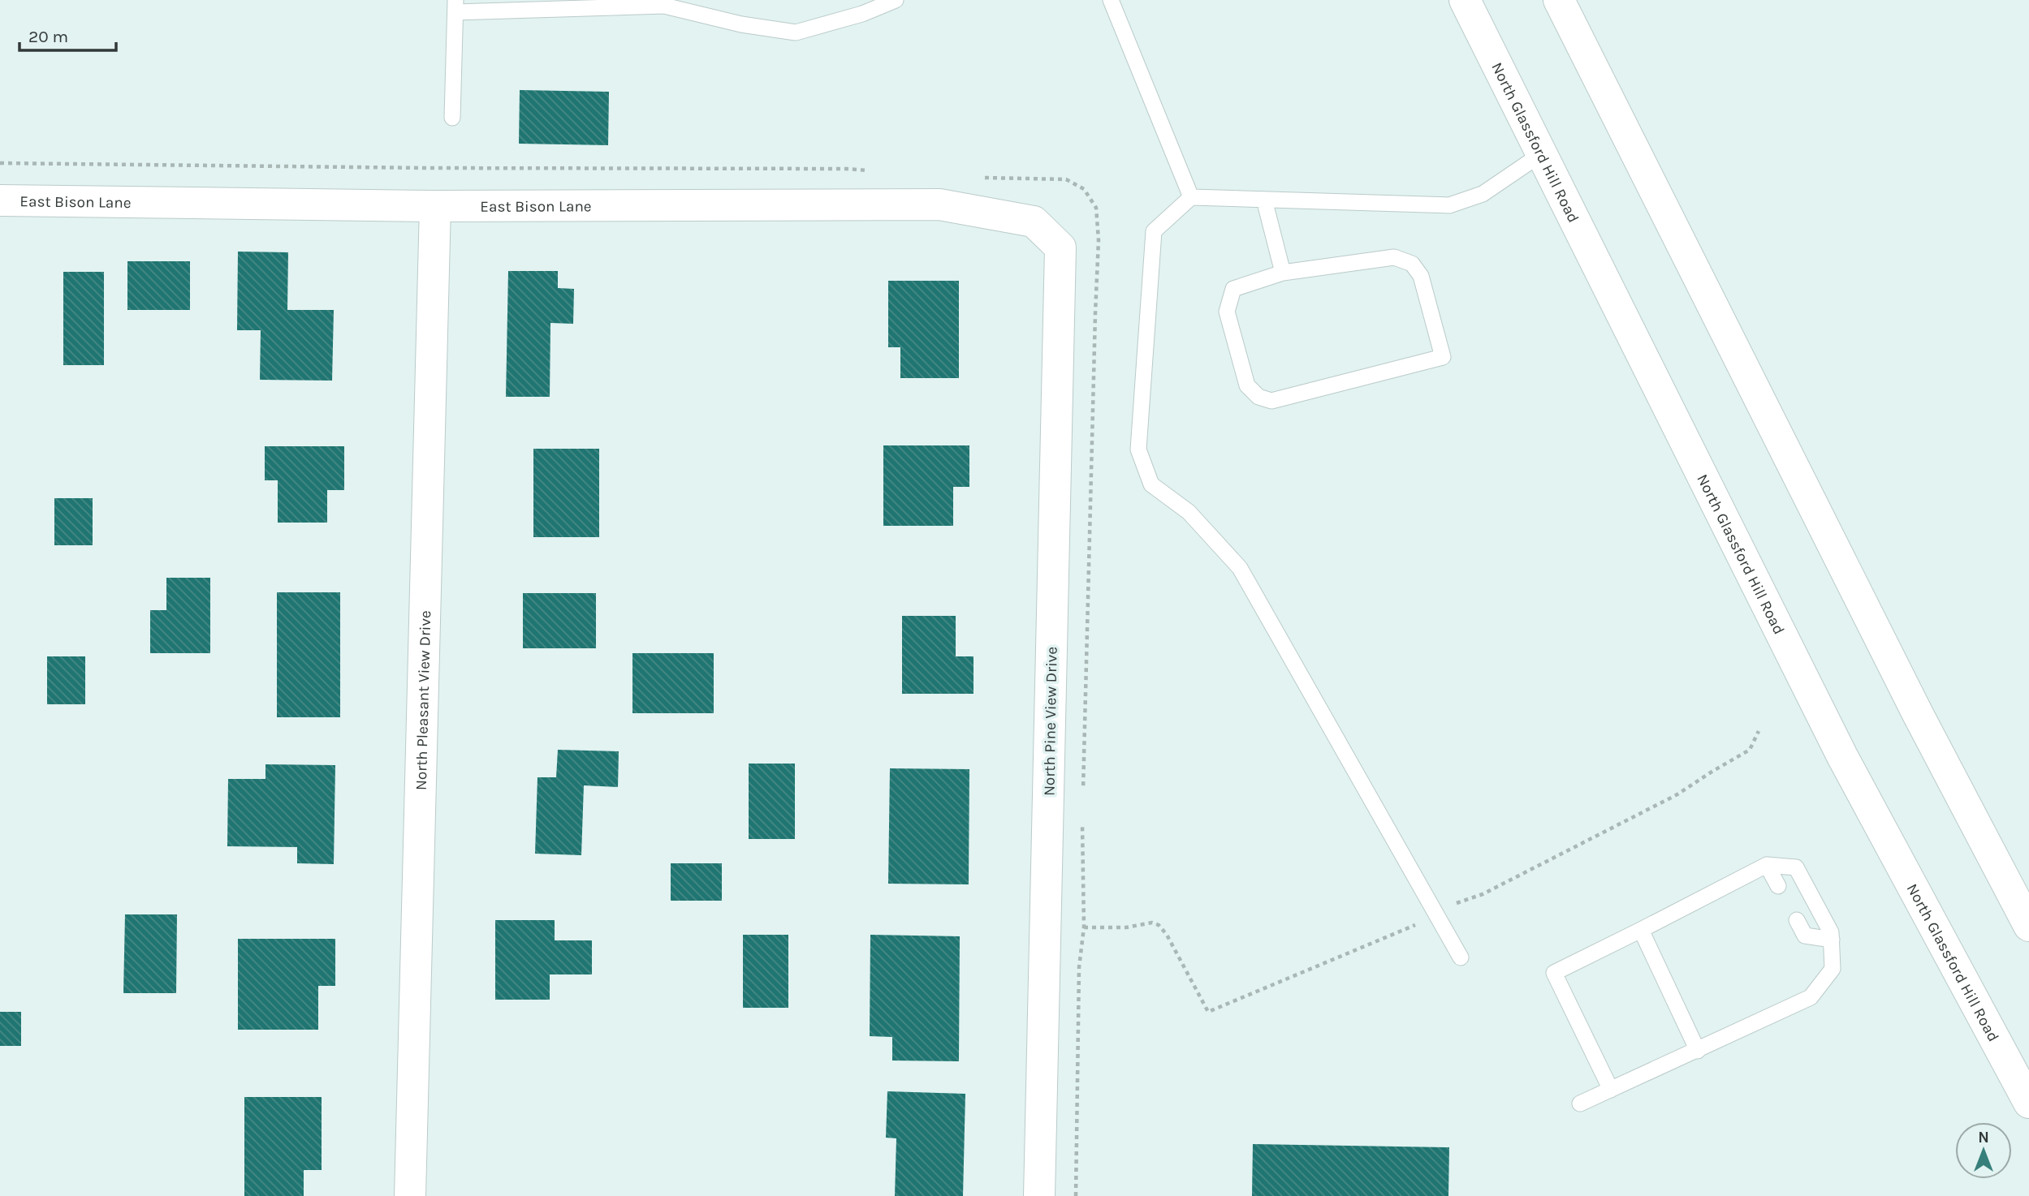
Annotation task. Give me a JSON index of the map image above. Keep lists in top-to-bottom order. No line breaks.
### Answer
{"streets":{"street":["North Glassford Hill Road","East Bison Lane","North Pleasant View Drive","North Pine View Drive"]},"crossings":[["East Bison Lane","North Pleasant View Drive"],["East Bison Lane","North Pine View Drive"]],"scale_bar":"20 m","north":"top"}
